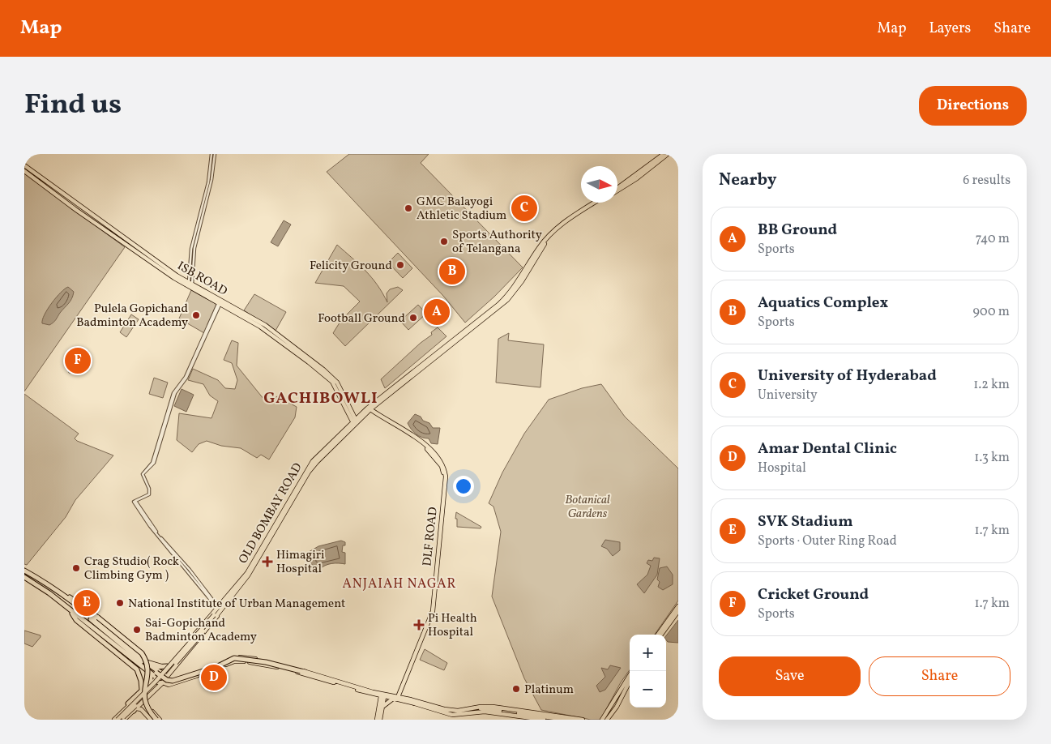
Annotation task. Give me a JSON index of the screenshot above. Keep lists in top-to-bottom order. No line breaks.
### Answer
{"streets":{"main road":["ISB ROAD","OLD BOMBAY ROAD","DLF ROAD"]},"crossings":[["ISB ROAD","OLD BOMBAY ROAD"]],"districts":["GACHIBOWLI","ANJAIAH NAGAR"],"parks":["Botanical Gardens"],"places":{"other":["GMC Balayogi Athletic Stadium","Sports Authority of Telangana","Felicity Ground","Pulela Gopichand Badminton Academy","Football Ground","Crag Studio( Rock Climbing Gym )","National Institute of Urban Management","Sai-Gopichand Badminton Academy","Platinum"],"health":["Himagiri Hospital","Pi Health Hospital"]},"north":"right","page":{"header":"Map","nav":["Map","Layers","Share"],"title":"Find us","buttons":["Directions",["Save","Share"]],"heading":["Nearby","6 results"],"pins":["C","B","A","F","E","D"],"list":[{"mark":"A","name":"BB Ground","note":"Sports","value":"740 m"},{"mark":"B","name":"Aquatics Complex","note":"Sports","value":"900 m"},{"mark":"C","name":"University of Hyderabad","note":"University","value":"1.2 km"},{"mark":"D","name":"Amar Dental Clinic","note":"Hospital","value":"1.3 km"},{"mark":"E","name":"SVK Stadium","note":"Sports · Outer Ring Road","value":"1.7 km"},{"mark":"F","name":"Cricket Ground","note":"Sports","value":"1.7 km"}],"map_buttons":["+","−"]}}
